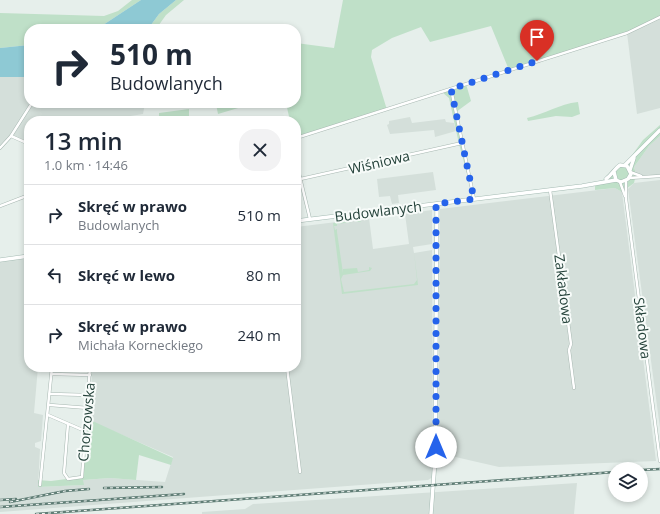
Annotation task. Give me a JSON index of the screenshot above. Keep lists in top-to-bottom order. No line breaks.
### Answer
{"streets":{"main road":["Budowlanych"],"street":["Wiśniowa","Zakładowa","Składowa","Chorzowska"]},"crossings":[["Budowlanych","Zakładowa"],["Budowlanych","Składowa"]],"page":{"turn":["510 m","Budowlanych"],"heading":["13 min","1.0 km · 14:46"],"list":[{"name":"Skręć w prawo","note":"Budowlanych","value":"510 m"},{"name":"Skręć w lewo","value":"80 m"},{"name":"Skręć w prawo","note":"Michała Korneckiego","value":"240 m"}]}}
